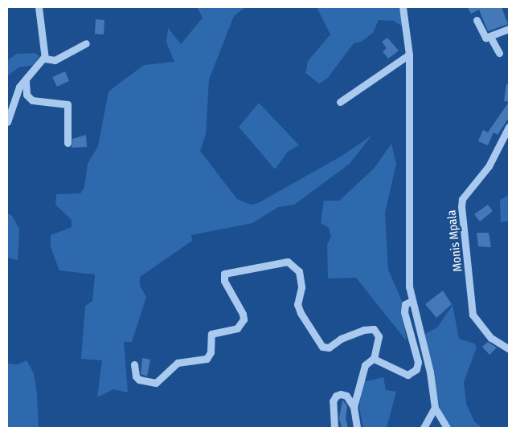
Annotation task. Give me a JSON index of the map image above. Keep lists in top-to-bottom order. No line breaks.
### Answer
{"streets":{"street":["Monis Mpala"]}}
